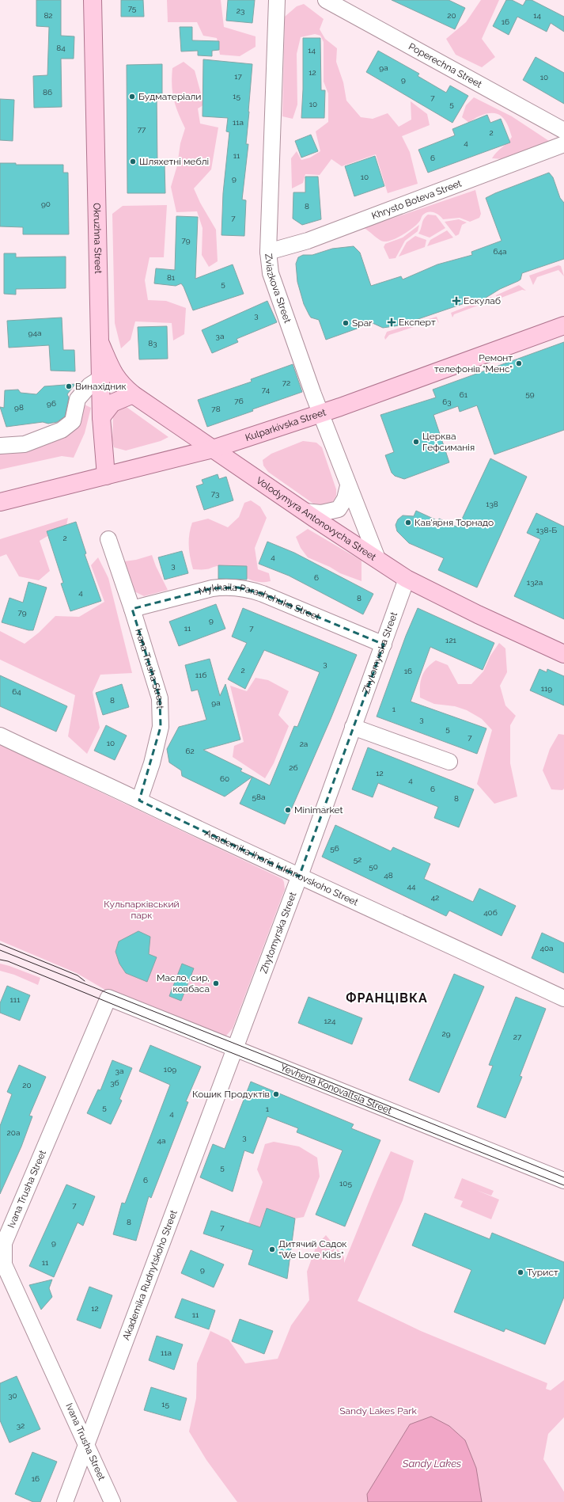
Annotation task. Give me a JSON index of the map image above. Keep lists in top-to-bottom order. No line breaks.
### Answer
{"streets":{"main road":["Okruzhna Street","Kulparkivska Street","Volodymyra Antonovycha Street"],"street":["Poperechna Street","Khrysto Boteva Street","Zviazkova Street","Mykhaila Parashchuka Street","Zhytomyrska Street","Ivana Trusha Street","Academika Ihoria Iukhnovskoho Street","Yevhena Konovaltsia Street","Akademika Rudnytskoho Street"]},"crossings":[["Khrysto Boteva Street","Zviazkova Street"],["Okruzhna Street","Kulparkivska Street"],["Okruzhna Street","Volodymyra Antonovycha Street"],["Zviazkova Street","Kulparkivska Street"],["Zviazkova Street","Volodymyra Antonovycha Street"],["Kulparkivska Street","Volodymyra Antonovycha Street"],["Volodymyra Antonovycha Street","Zhytomyrska Street"],["Mykhaila Parashchuka Street","Zhytomyrska Street"],["Mykhaila Parashchuka Street","Ivana Trusha Street"],["Zhytomyrska Street","Academika Ihoria Iukhnovskoho Street"],["Zhytomyrska Street","Yevhena Konovaltsia Street"],["Zhytomyrska Street","Akademika Rudnytskoho Street"],["Ivana Trusha Street","Academika Ihoria Iukhnovskoho Street"],["Ivana Trusha Street","Yevhena Konovaltsia Street"],["Ivana Trusha Street","Akademika Rudnytskoho Street"],["Yevhena Konovaltsia Street","Akademika Rudnytskoho Street"]],"districts":["ФРАНЦІВКА"],"water":["Sandy Lakes"],"parks":["Кульпарківський парк","Sandy Lakes Park"],"places":{"other":["Будматеріали","Шляхетні меблі","Spar","Ремонт телефонів \"Менс\"","Винахідник","Церква Гефсиманія","Кав'ярня Торнадо","Minimarket","Масло, сир, ковбаса","Кошик Продуктів","Дитячий Садок \"We Love Kids\"","Турист"],"health":["Ескулаб","Експерт"]},"house_numbers":["75","23","82","20","14","16","84","14","9а","12","17","10","9","86","15","7","10","5","11а","77","2","4","11","6","10","9","90","8","7","79","64а","81","5","3","94а","3а","83","72","74","59","61","76","63","96","98","78","73","138","138-Б","2","4","3","6","132а","4","8","79","9","11","7","121","3","2","16","11б","119","64","8","9а","1","3","5","7","10","2а","62","2б","12","60","4","6","58а","8","56","52","50","48","44","42","40б","40а","111","124","29","27","109","3а","3б","20","5","1","4","20а","3","4а","5","6","105","7","8","7","9","11","9","12","11","11а","30","15","32","16"]}
